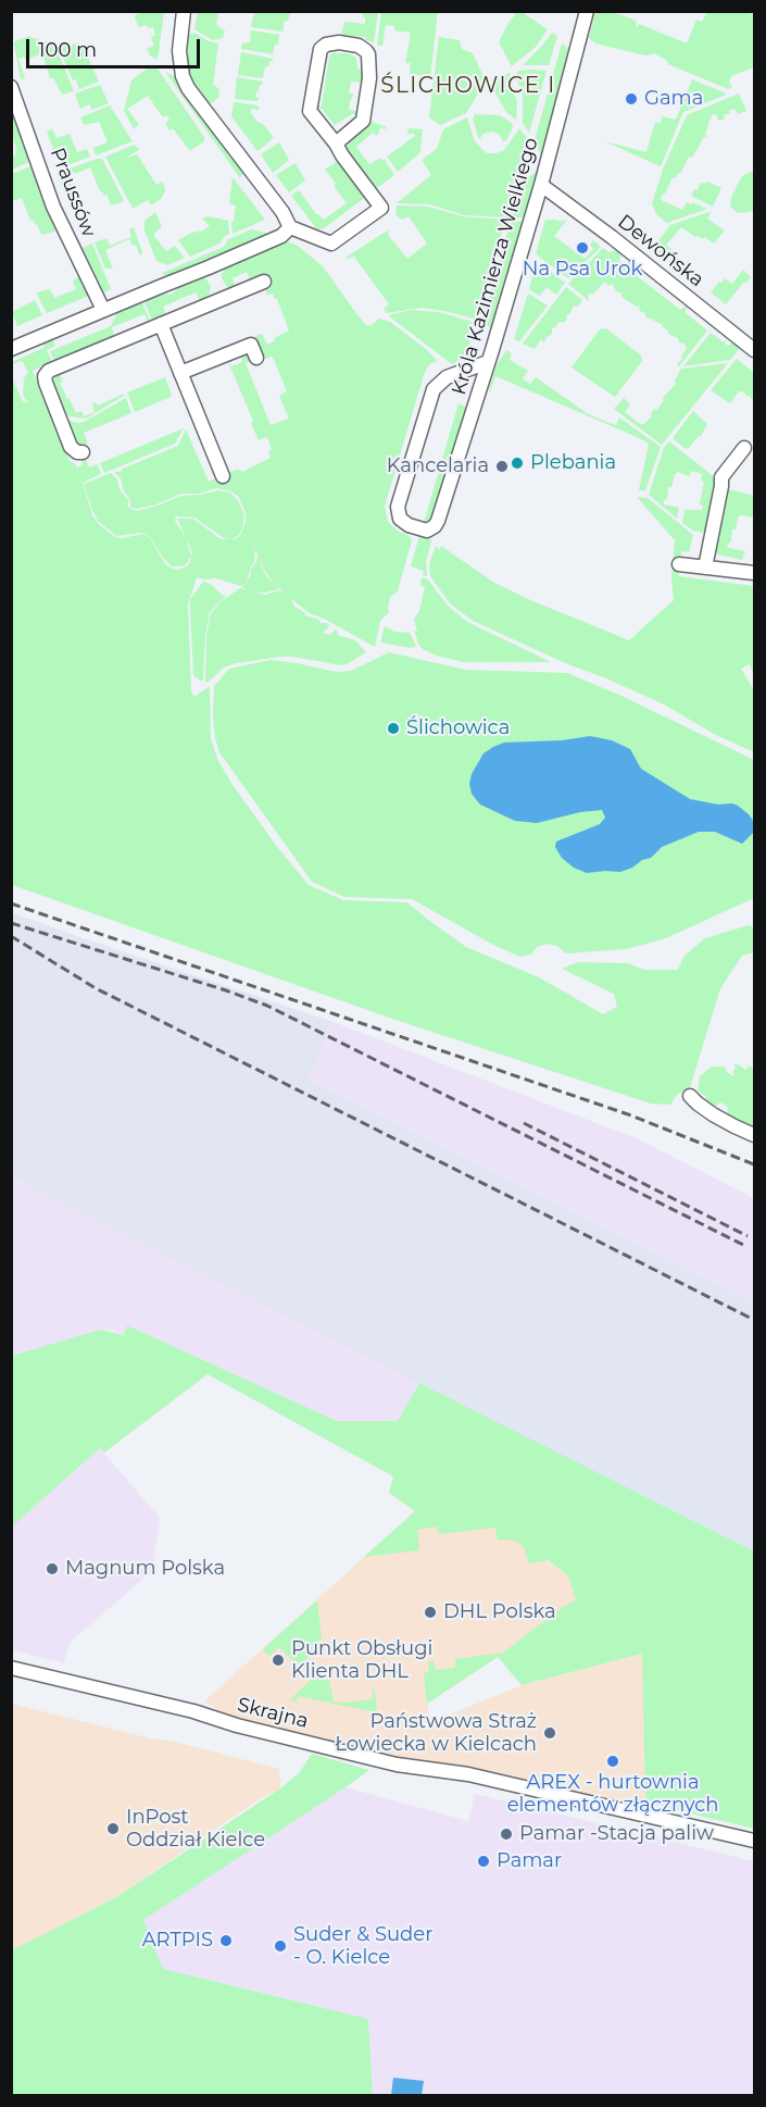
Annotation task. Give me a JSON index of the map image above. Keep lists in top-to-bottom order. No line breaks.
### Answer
{"streets":{"street":["Praussów","Dewońska","Króla Kazimierza Wielkiego","Skrajna"]},"crossings":[["Dewońska","Króla Kazimierza Wielkiego"]],"districts":["ŚLICHOWICE I"],"places":["Gama","Na Psa Urok","Plebania","Kancelaria","Ślichowica","Magnum Polska","DHL Polska","Punkt Obsługi Klienta DHL","Państwowa Straż Łowiecka w Kielcach","AREX - hurtownia elementów złącznych","InPost Oddział Kielce","Pamar -Stacja paliw","Pamar","ARTPIS","Suder & Suder - O. Kielce"],"scale_bar":"100 m"}
